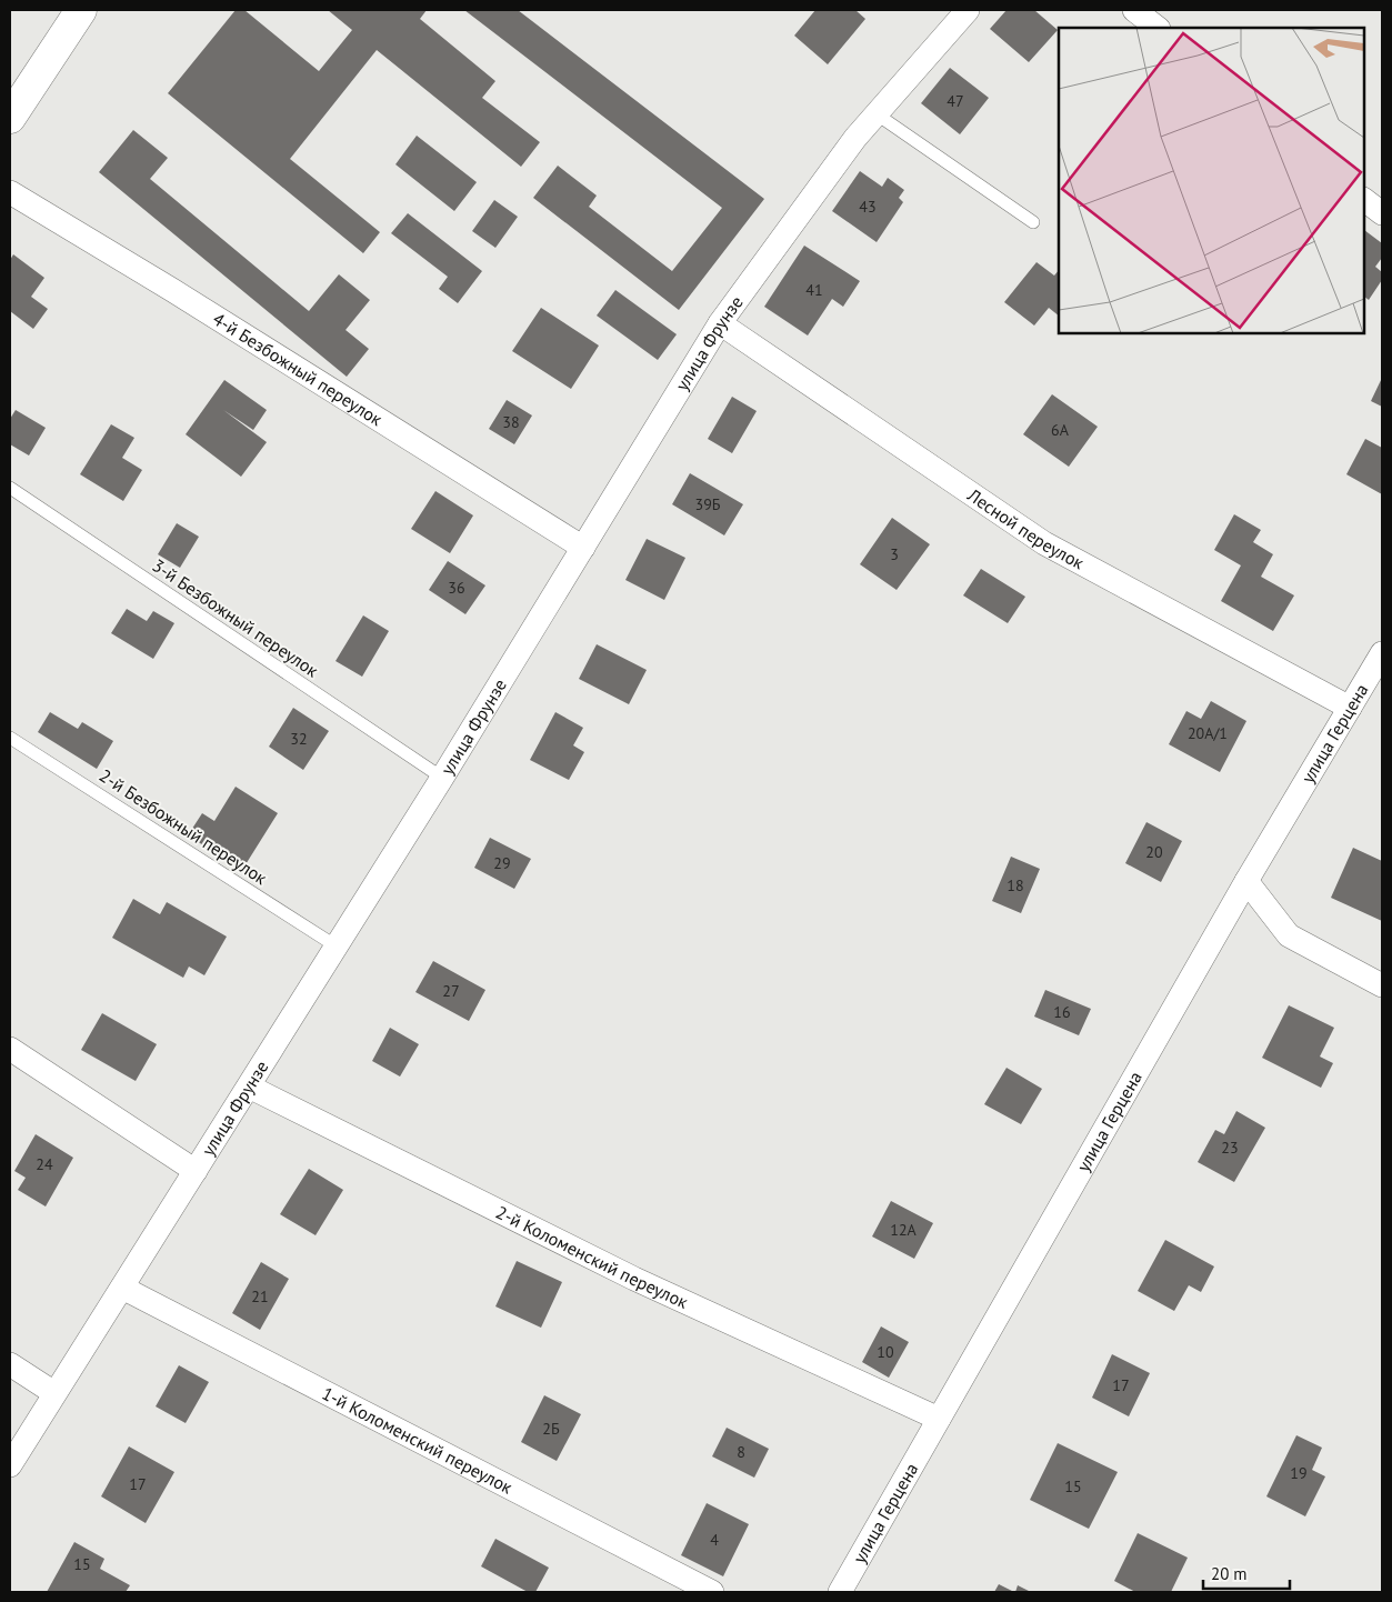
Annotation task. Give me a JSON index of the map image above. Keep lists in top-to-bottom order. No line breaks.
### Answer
{"streets":{"street":["улица Фрунзе","4-й Безбожный переулок","Лесной переулок","улица Герцена","2-й Коломенский переулок","1-й Коломенский переулок"],"lane":["3-й Безбожный переулок","2-й Безбожный переулок"]},"crossings":[["улица Фрунзе","4-й Безбожный переулок"],["улица Фрунзе","Лесной переулок"],["улица Фрунзе","3-й Безбожный переулок"],["улица Фрунзе","2-й Безбожный переулок"],["улица Фрунзе","2-й Коломенский переулок"],["улица Фрунзе","1-й Коломенский переулок"],["Лесной переулок","улица Герцена"],["улица Герцена","2-й Коломенский переулок"]],"house_numbers":["47","43","41","38","6А","39Б","3","36","20А/1","32","20","29","18","27","16","23","24","12А","21","10","17","2Б","8","19","17","15","4","15"],"scale_bar":"20 m"}
